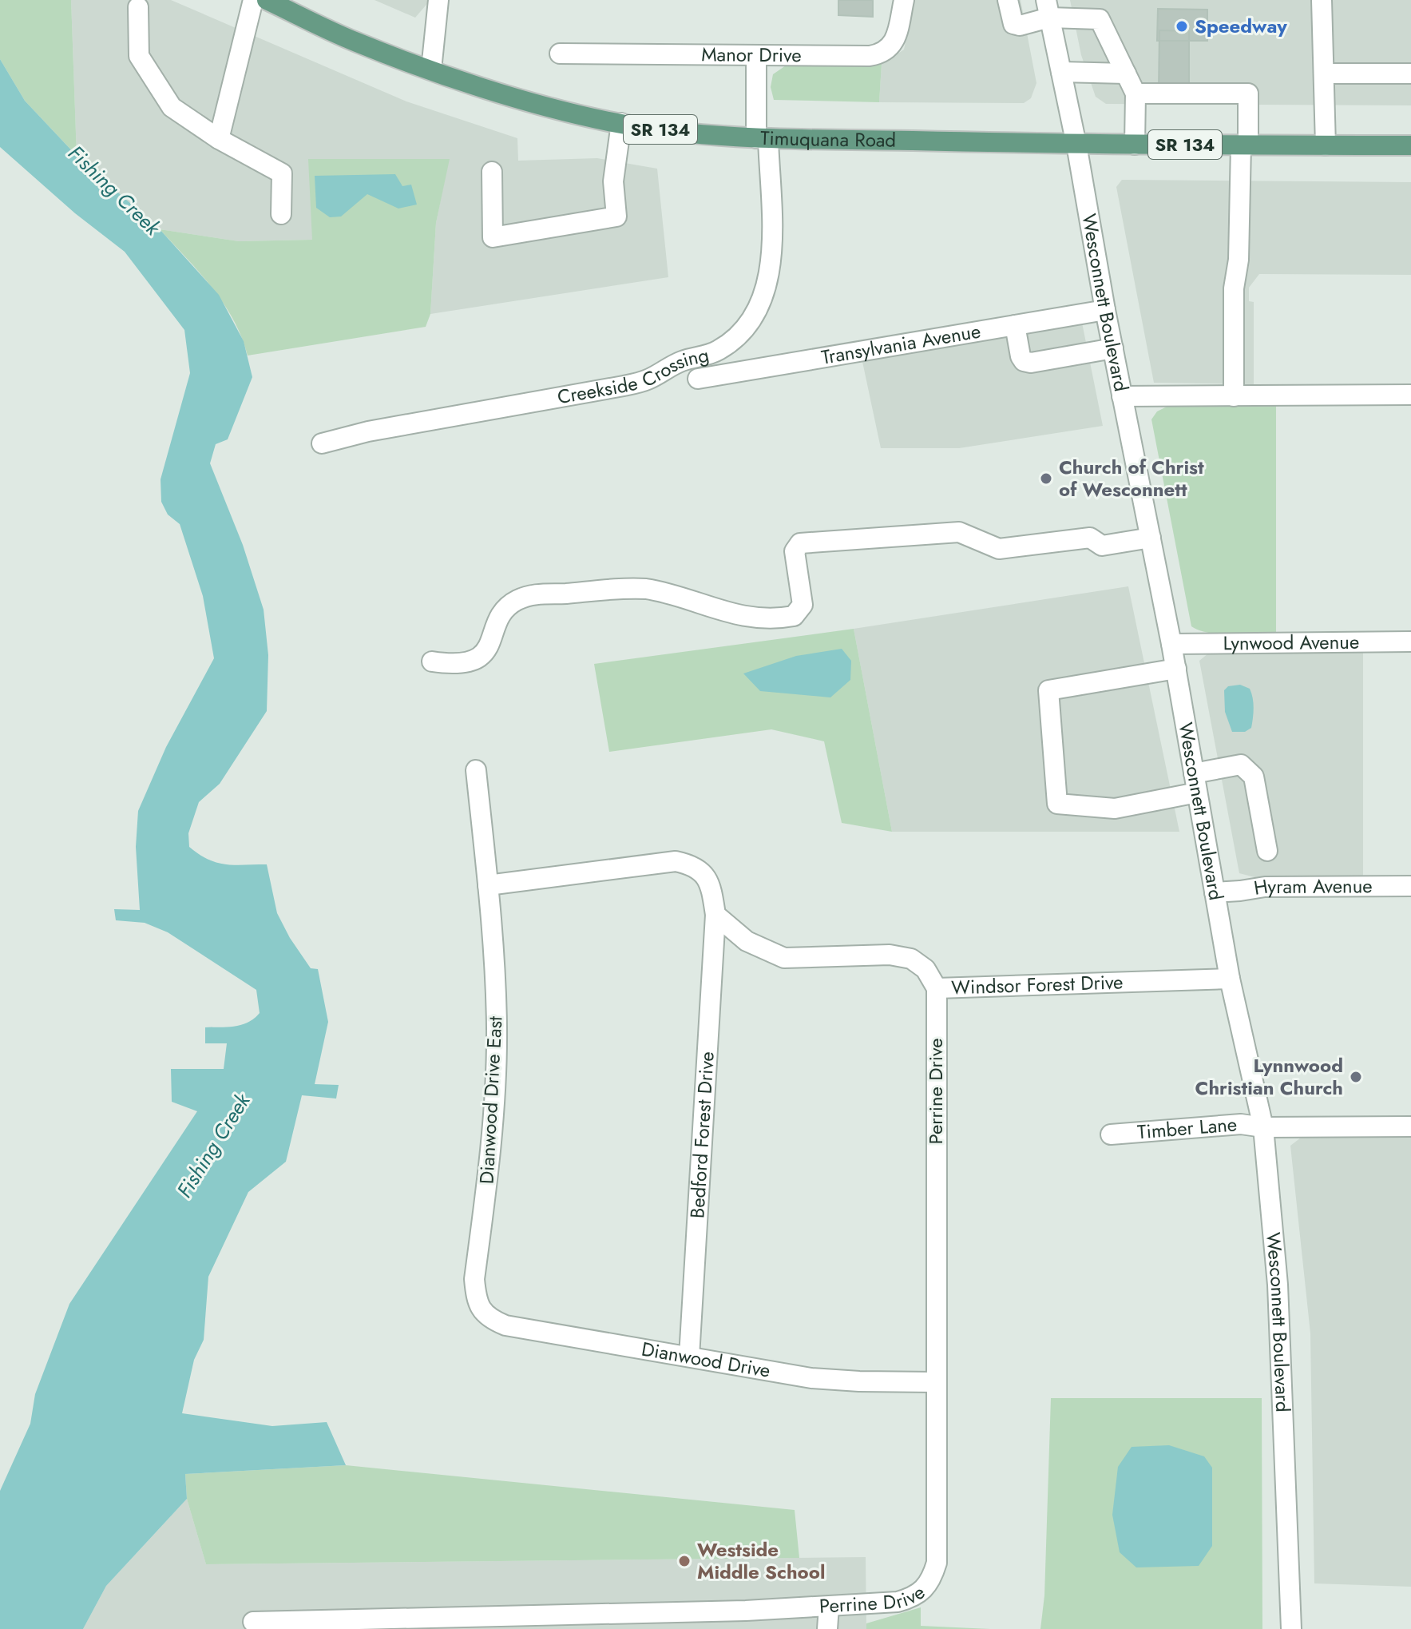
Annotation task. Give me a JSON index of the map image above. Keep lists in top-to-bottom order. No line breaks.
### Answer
{"streets":{"main road":["SR 134","Timuquana Road"],"street":["Manor Drive","Wesconnett Boulevard","Transylvania Avenue","Creekside Crossing","Lynwood Avenue","Hyram Avenue","Windsor Forest Drive","Perrine Drive","Dianwood Drive East","Timber Lane","Bedford Forest Drive","Dianwood Drive"]},"crossings":[["Manor Drive","Creekside Crossing"],["Timuquana Road","Wesconnett Boulevard"],["Timuquana Road","Creekside Crossing"],["Wesconnett Boulevard","Transylvania Avenue"],["Wesconnett Boulevard","Lynwood Avenue"],["Wesconnett Boulevard","Hyram Avenue"],["Wesconnett Boulevard","Windsor Forest Drive"],["Wesconnett Boulevard","Timber Lane"],["Windsor Forest Drive","Perrine Drive"],["Windsor Forest Drive","Bedford Forest Drive"],["Perrine Drive","Dianwood Drive"],["Dianwood Drive East","Dianwood Drive"],["Bedford Forest Drive","Dianwood Drive"]],"water":["Fishing Creek"],"places":["Speedway","Church of Christ of Wesconnett","Lynnwood Christian Church","Westside Middle School"]}
